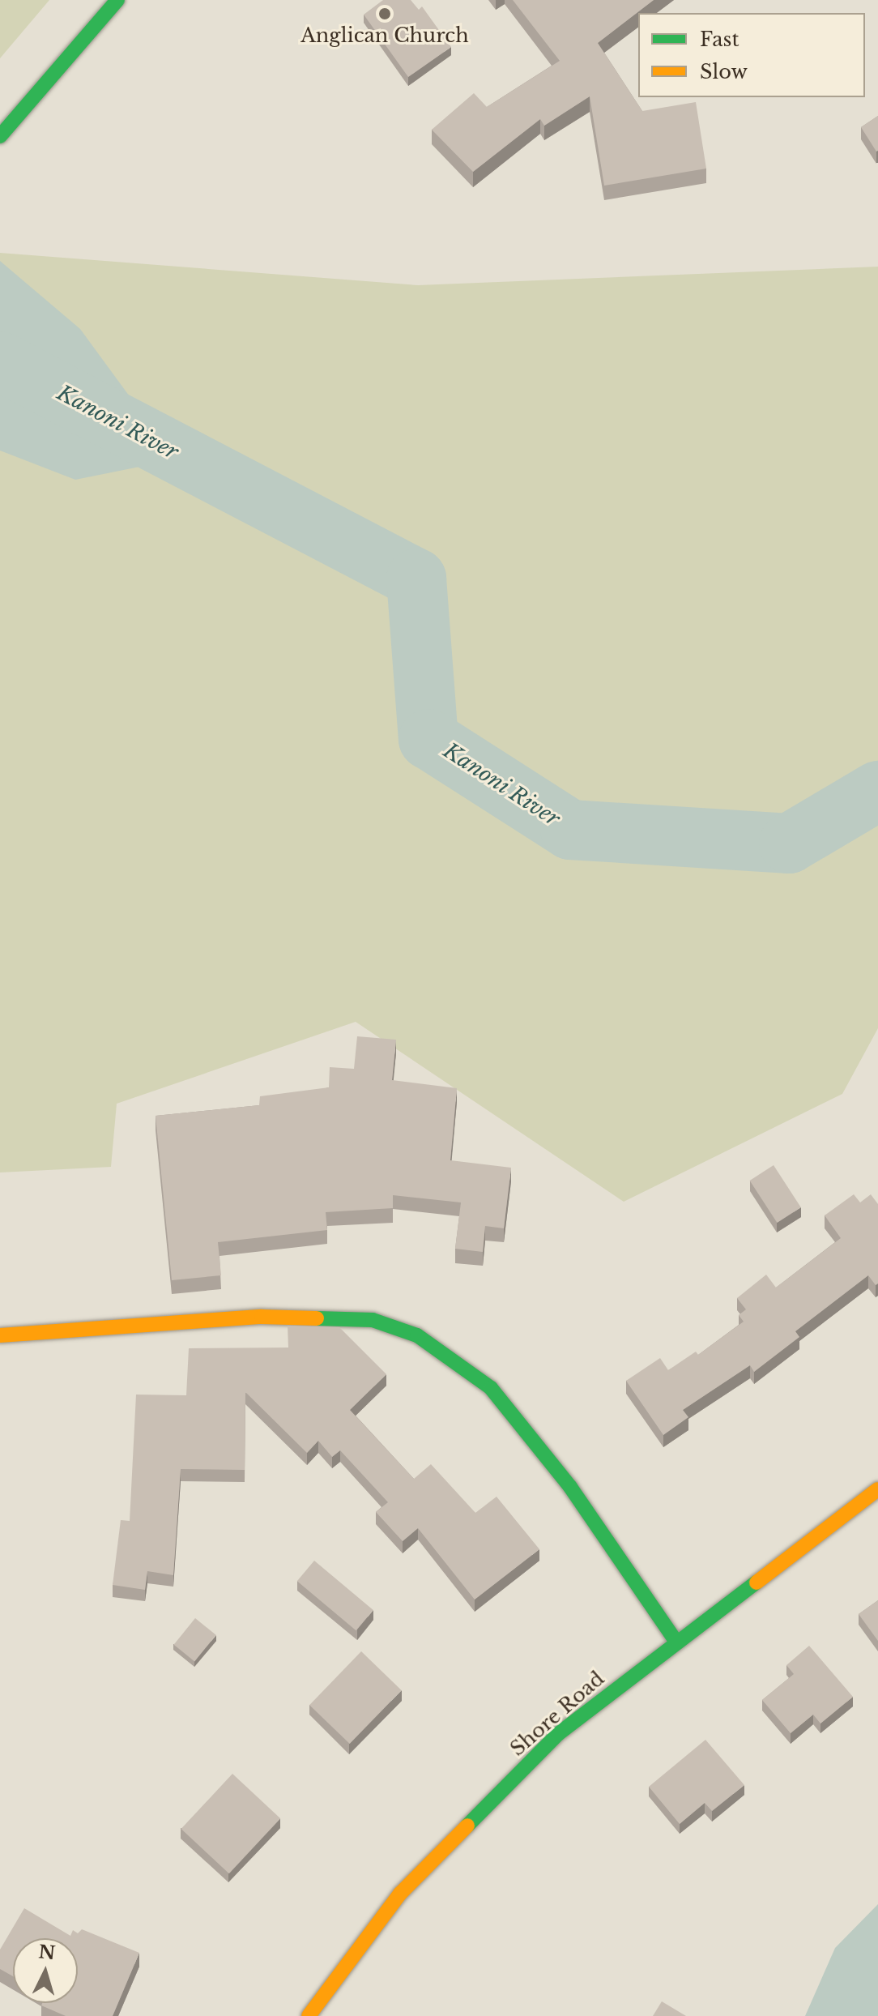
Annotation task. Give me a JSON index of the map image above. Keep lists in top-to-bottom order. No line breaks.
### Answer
{"streets":{"street":["Shore Road"]},"water":["Kanoni River"],"places":["Anglican Church"],"legend":["Fast","Slow"],"north":"top"}
